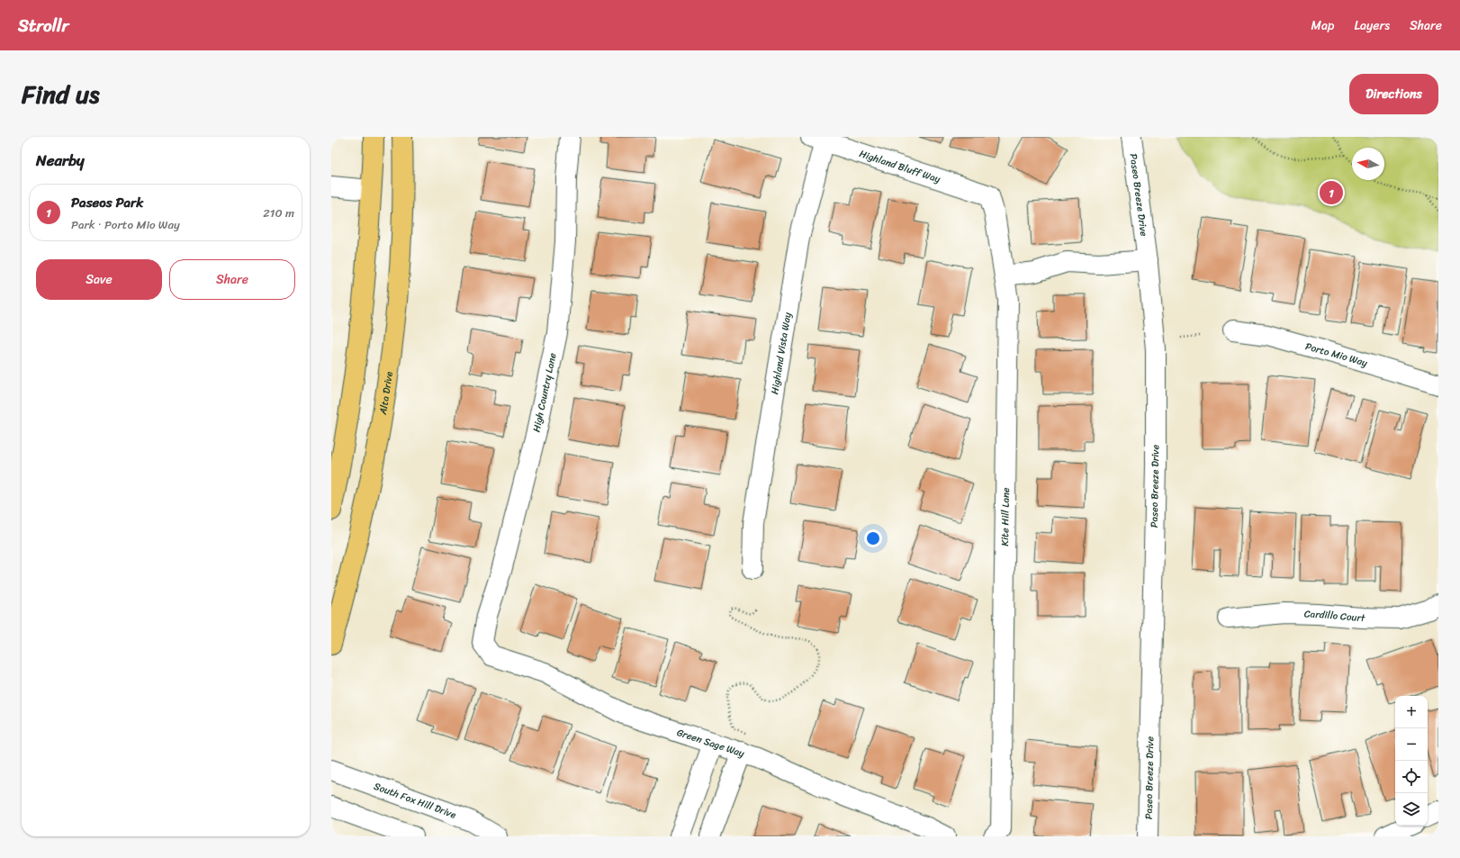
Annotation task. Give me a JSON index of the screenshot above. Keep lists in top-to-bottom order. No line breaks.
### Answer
{"streets":{"main road":["Alta Drive"],"street":["Highland Bluff Way","Paseo Breeze Drive","Highland Vista Way","Porto Mio Way","High Country Lane","Kite Hill Lane","Cardillo Court","Green Sage Way","South Fox Hill Drive"]},"crossings":[["Highland Bluff Way","Highland Vista Way"],["Highland Bluff Way","Kite Hill Lane"],["High Country Lane","Green Sage Way"]],"north":"left","page":{"header":"Strollr","nav":["Map","Layers","Share"],"title":"Find us","buttons":["Directions",["Save","Share"]],"heading":"Nearby","pins":"1","list":[{"mark":"1","name":"Paseos Park","note":"Park · Porto Mio Way","value":"210 m"}],"map_buttons":["+","−"]}}
